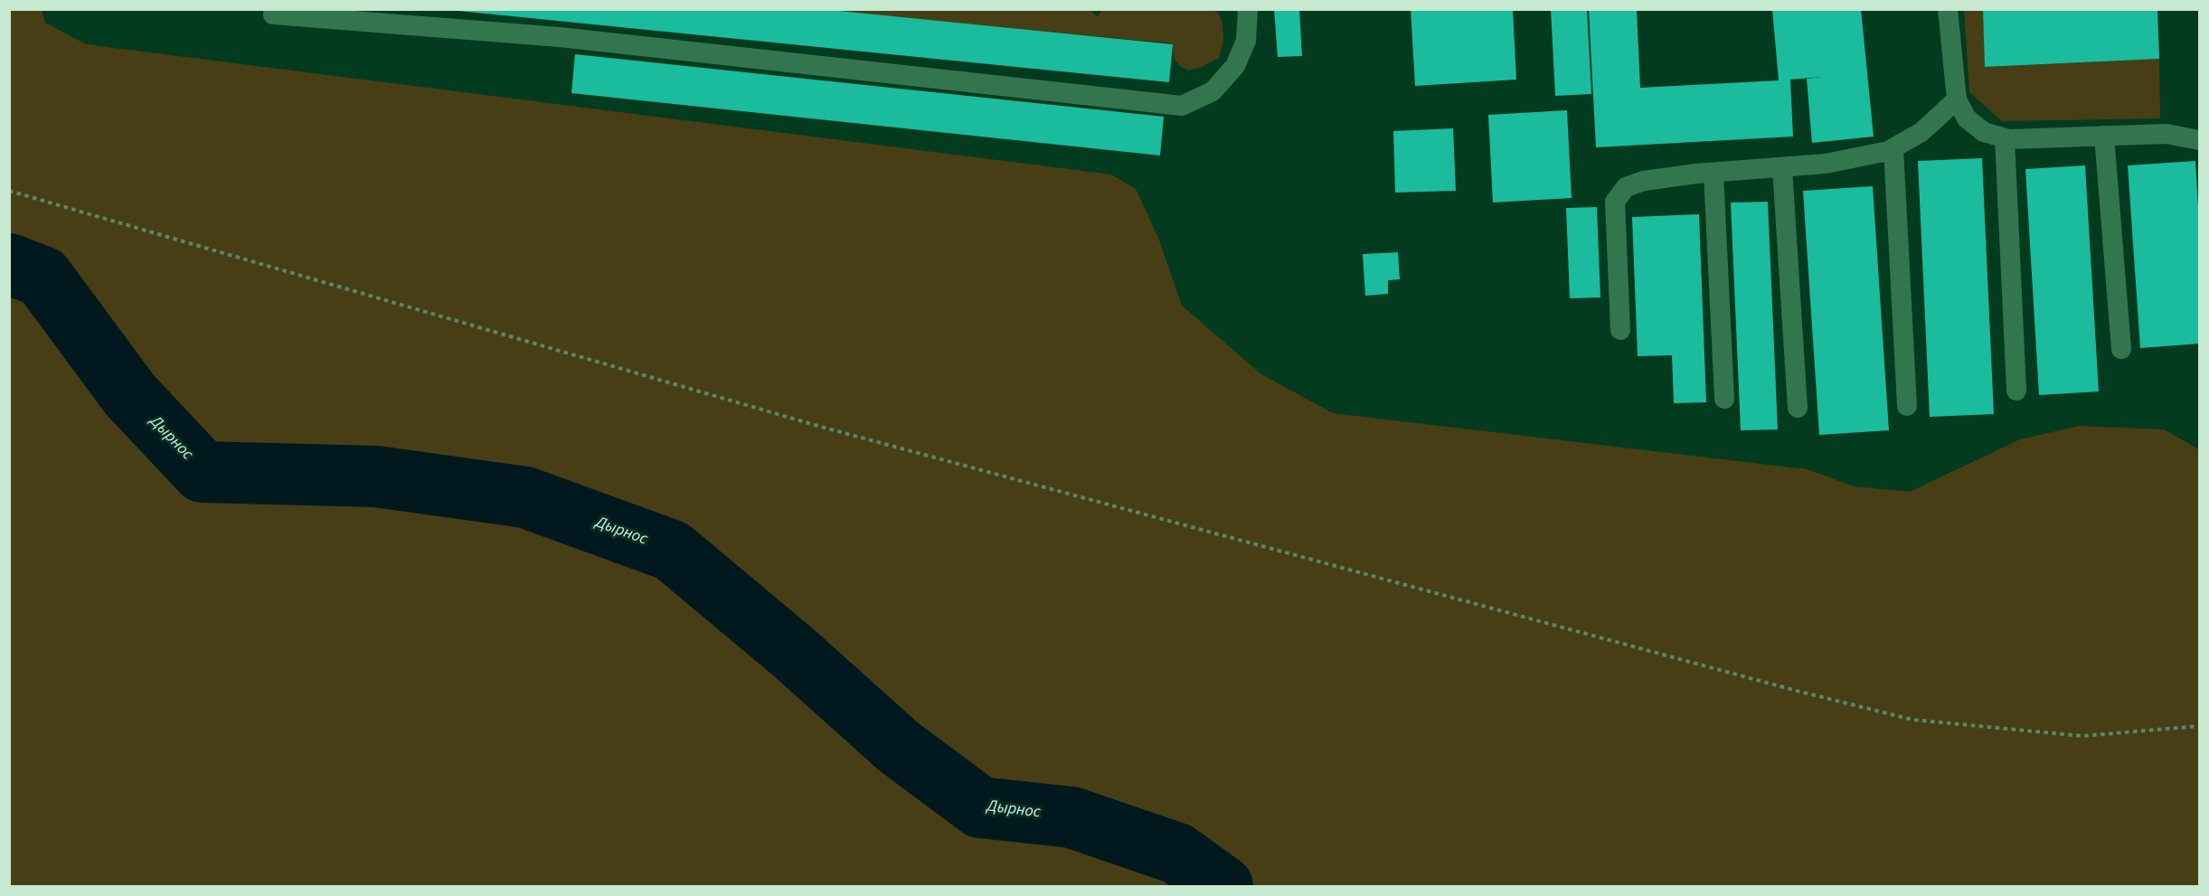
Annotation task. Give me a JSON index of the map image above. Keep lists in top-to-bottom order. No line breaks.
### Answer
{"water":["Дырнос"]}
